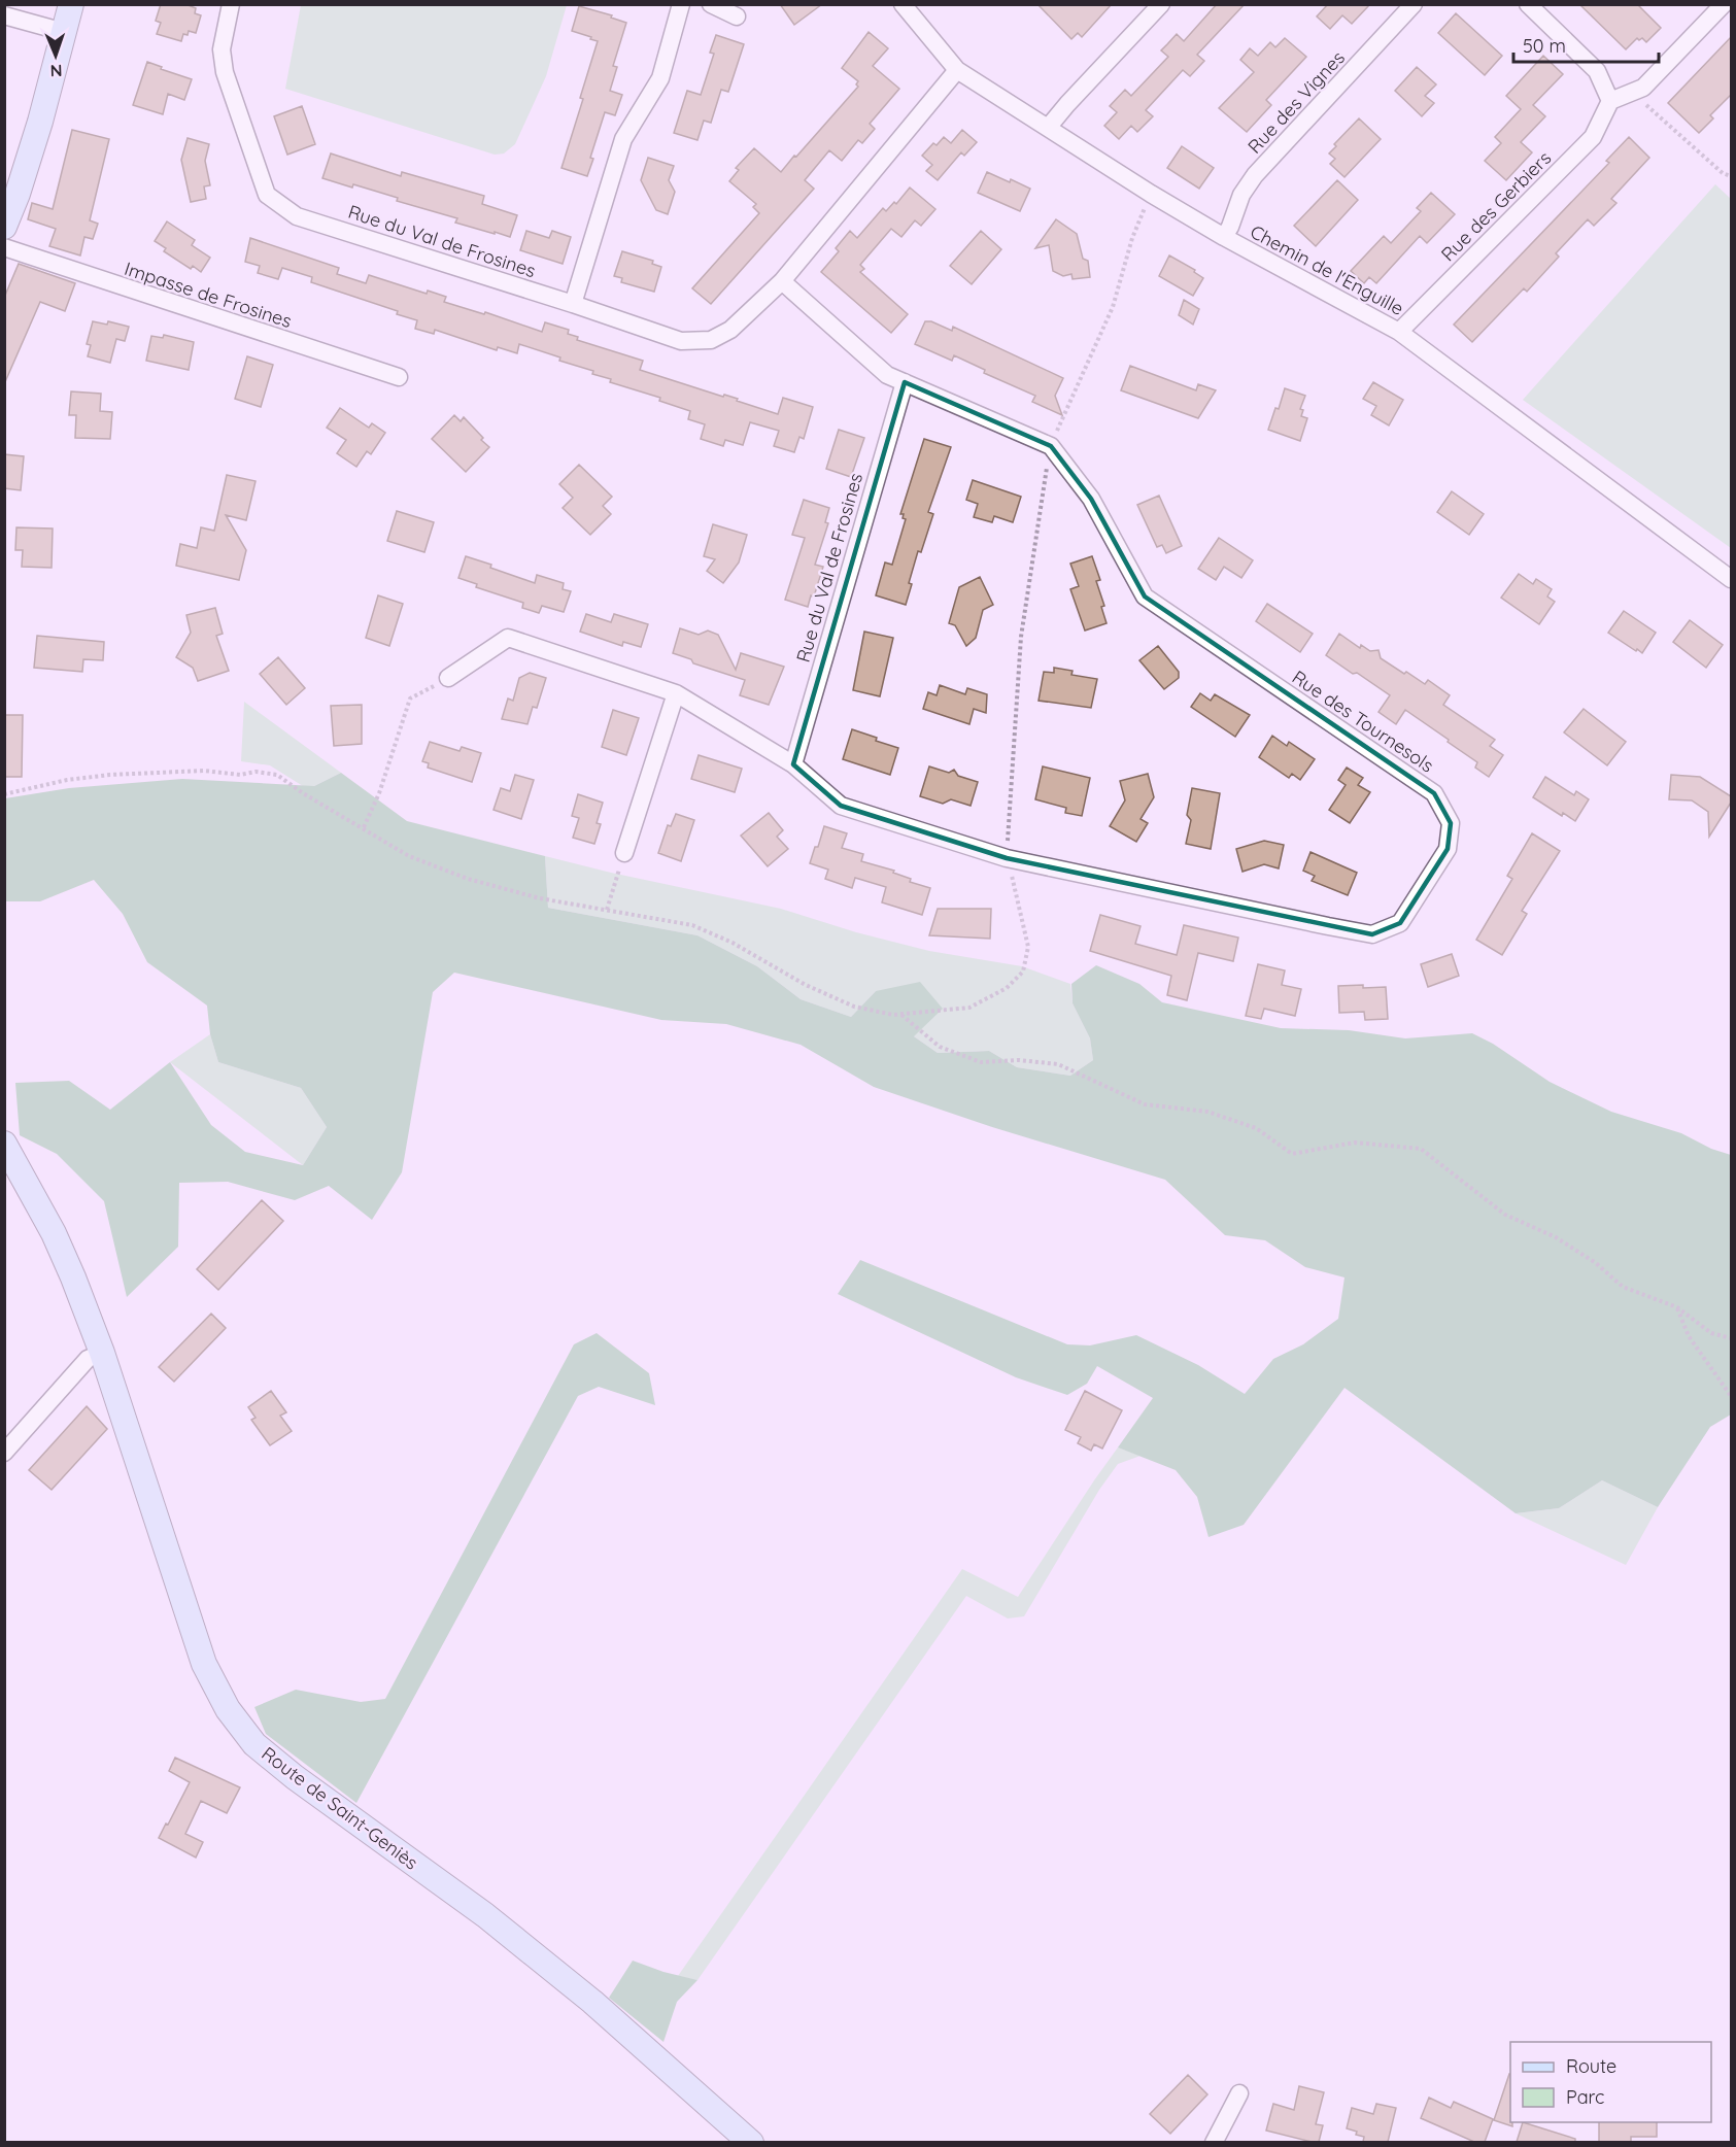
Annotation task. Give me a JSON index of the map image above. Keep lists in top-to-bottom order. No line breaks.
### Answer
{"streets":{"main road":["Route de Saint-Geniès"],"street":["Rue des Vignes","Rue des Gerbiers","Rue du Val de Frosines","Chemin de l'Enguille","Impasse de Frosines","Rue des Tournesols"]},"crossings":[["Rue des Vignes","Chemin de l'Enguille"],["Rue des Gerbiers","Chemin de l'Enguille"],["Rue du Val de Frosines","Chemin de l'Enguille"],["Rue du Val de Frosines","Rue des Tournesols"]],"legend":["Route","Parc"],"scale_bar":"50 m","north":"bottom"}
